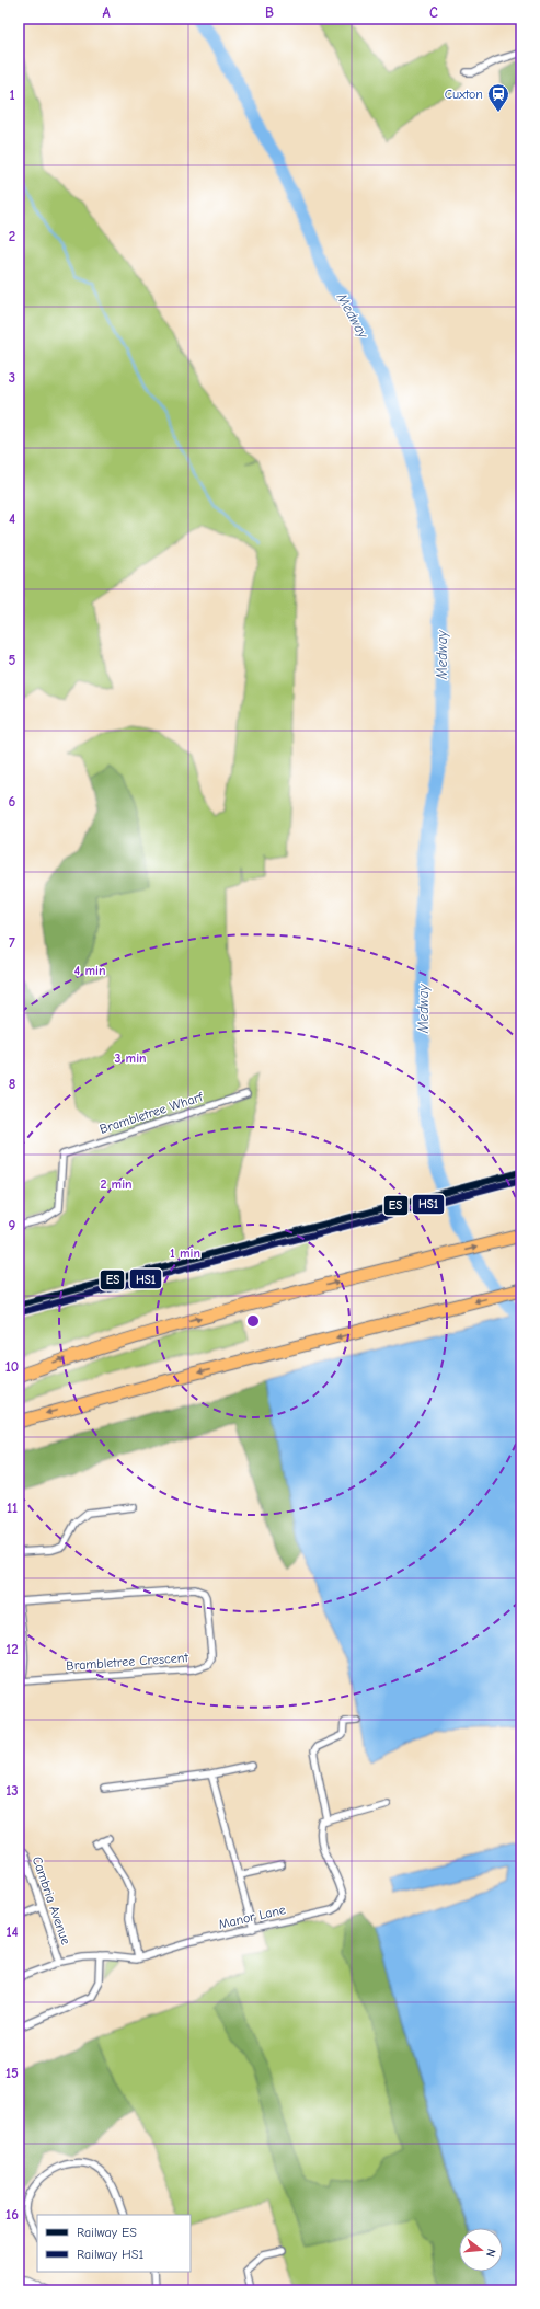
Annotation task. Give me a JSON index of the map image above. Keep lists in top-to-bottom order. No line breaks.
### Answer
{"streets":{"street":["Brambletree Wharf","Brambletree Crescent","Cambria Avenue","Manor Lane"]},"crossings":[["Cambria Avenue","Manor Lane"]],"water":["Medway"],"places":{"station":["Cuxton"]},"lines":["rail line ES","rail line HS1"],"legend":["Railway ES","Railway HS1"],"north":"right","grid":{"columns":["A","B","C"],"rows":["1","2","3","4","5","6","7","8","9","10","11","12","13","14","15","16"]},"rings":["4 min","3 min","2 min","1 min"]}
